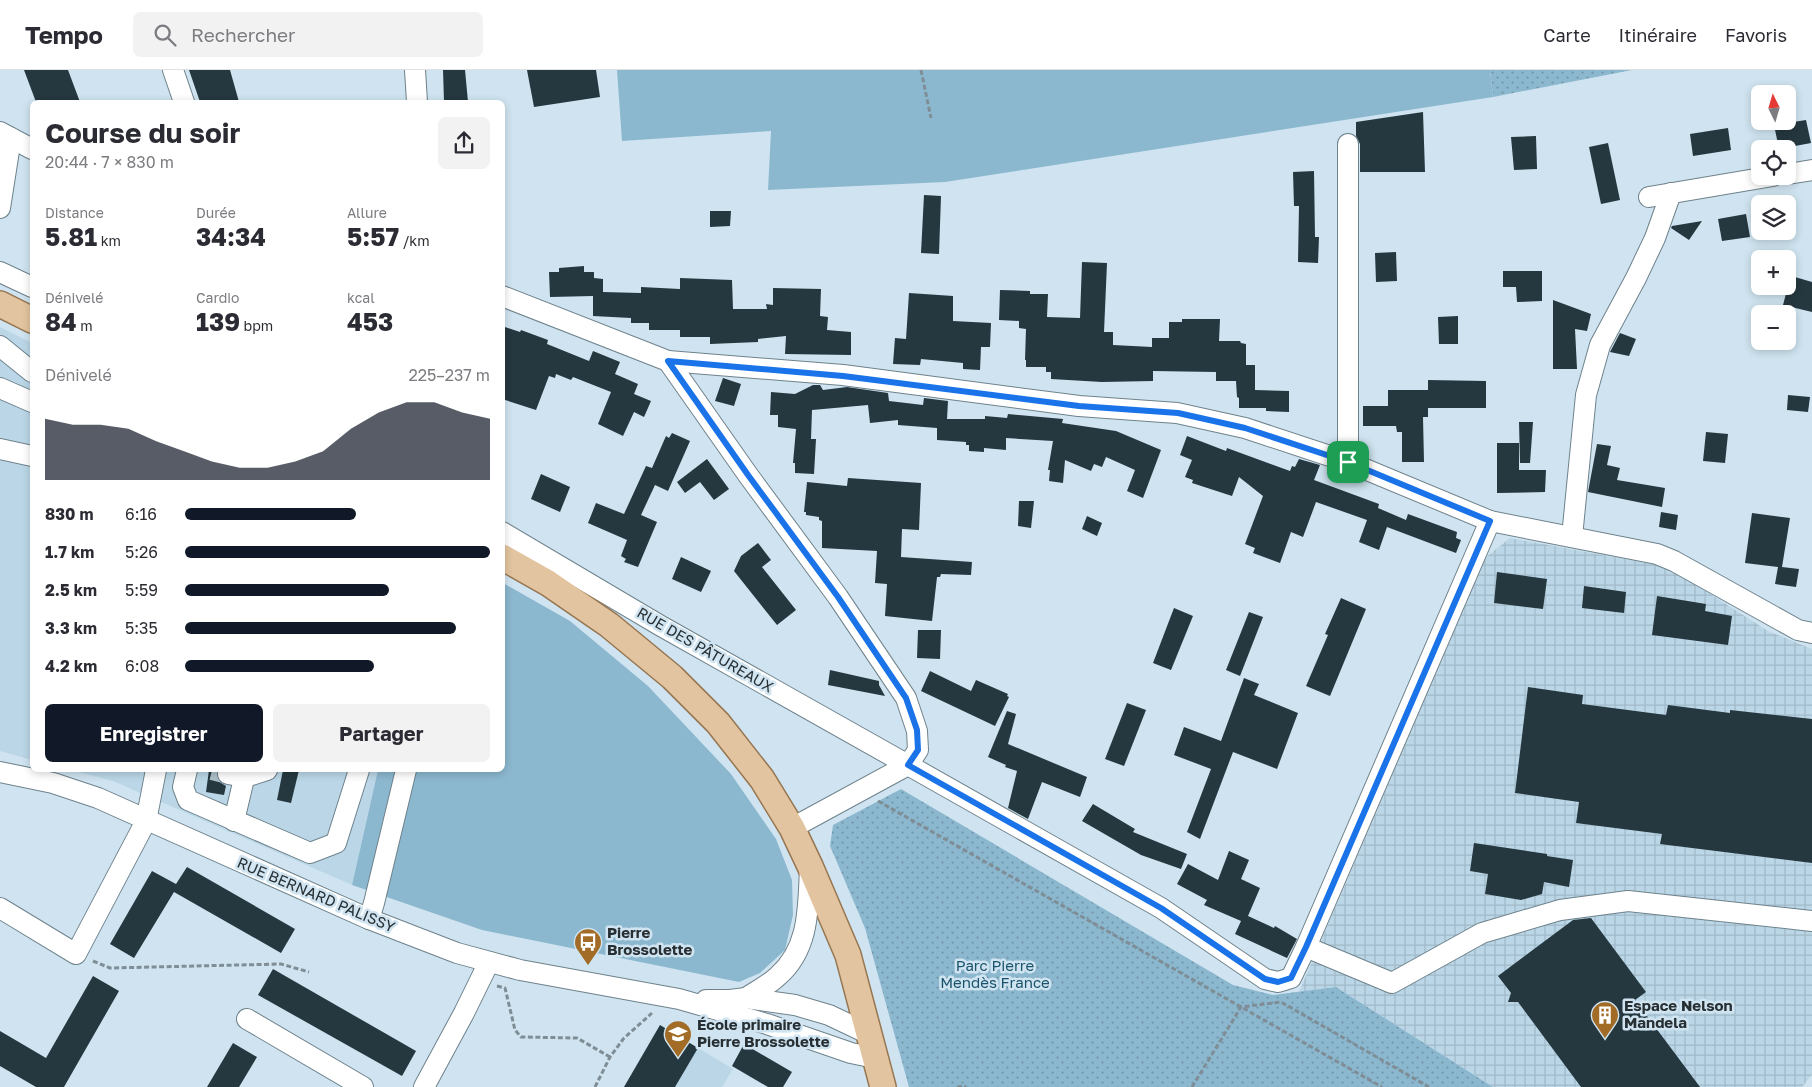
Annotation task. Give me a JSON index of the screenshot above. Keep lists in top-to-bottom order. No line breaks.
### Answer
{"streets":{"street":["RUE DES PÂTUREAUX","RUE BERNARD PALISSY"]},"parks":["Parc Pierre Mendès France"],"places":{"bus stop":["Pierre Brossolette"],"building":["Espace Nelson Mandela"],"school or university":["École primaire Pierre Brossolette"]},"north":"top","page":{"header":"Tempo","search":"Rechercher","nav":["Carte","Itinéraire","Favoris"],"map_buttons":["+","−"],"heading":["Course du soir","20:44 · 7 × 830 m"],"stats":[["Distance","5.81 km"],["Durée","34:34"],["Allure","5:57 /km"],["Dénivelé","84 m"],["Cardio","139 bpm"],["kcal","453"]],"chart":["Dénivelé","225–237 m"],"list":[{"name":"830 m","note":"6:16"},{"name":"1.7 km","note":"5:26"},{"name":"2.5 km","note":"5:59"},{"name":"3.3 km","note":"5:35"},{"name":"4.2 km","note":"6:08"}],"buttons":["Enregistrer","Partager"]}}
